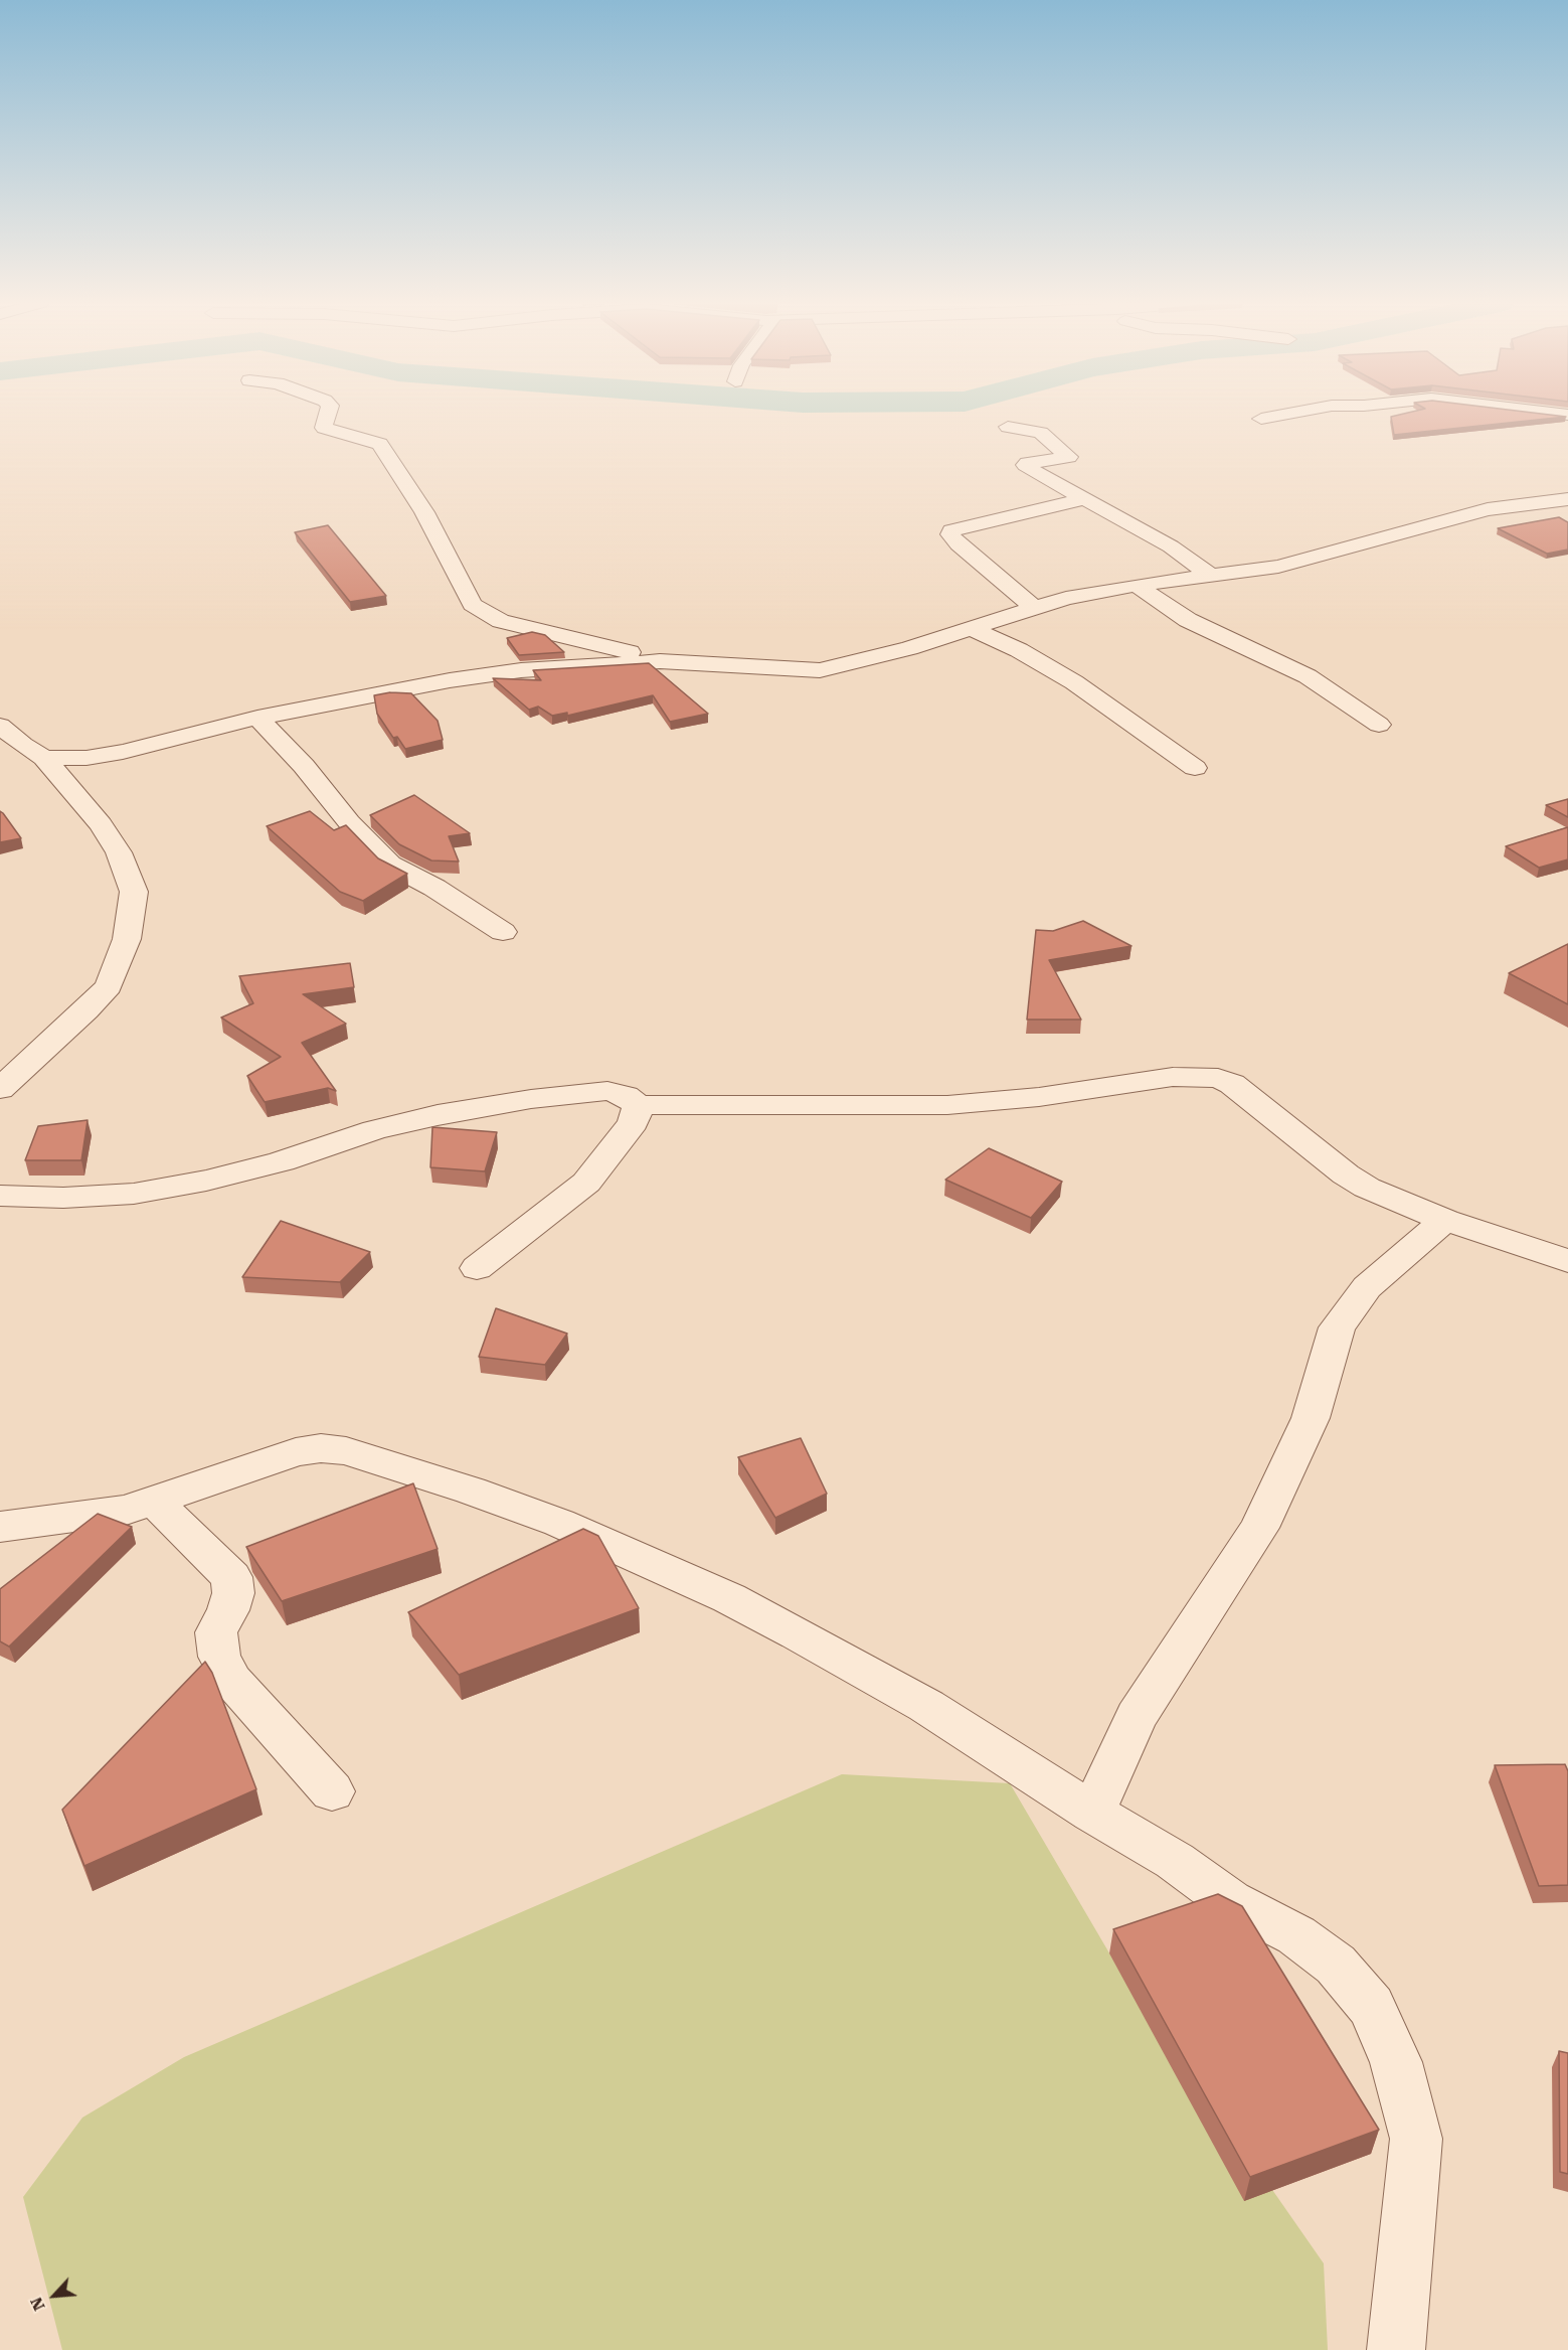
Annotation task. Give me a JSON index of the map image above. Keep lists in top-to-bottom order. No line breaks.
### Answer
{"north":"bottom left"}
